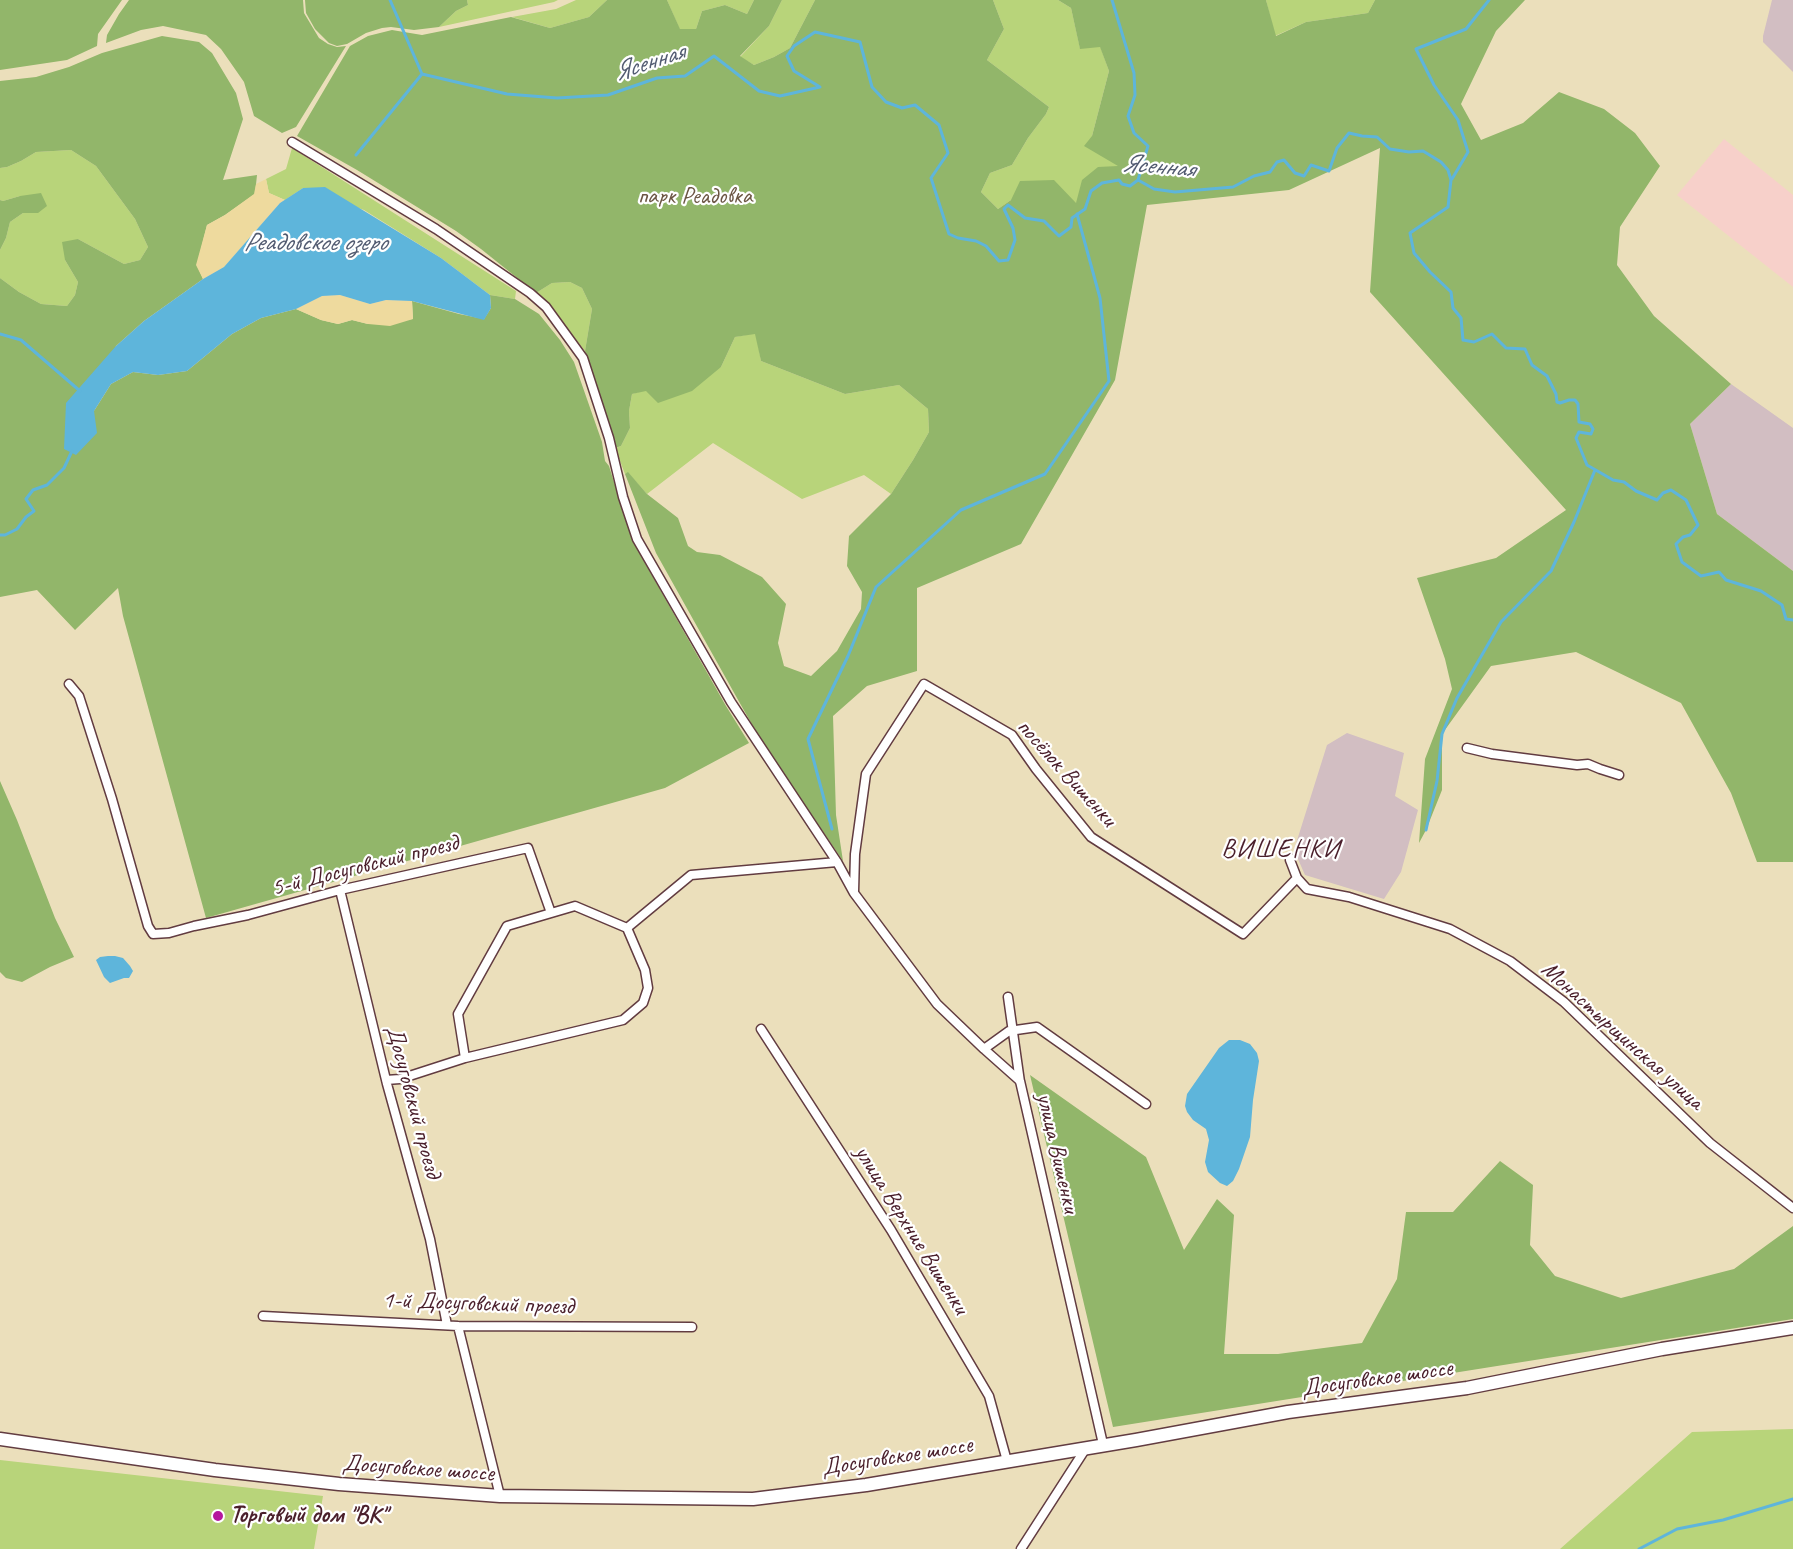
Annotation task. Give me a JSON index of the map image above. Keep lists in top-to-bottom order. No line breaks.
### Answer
{"streets":{"main road":["Досуговское шоссе"],"street":["посёлок Вишенки","5-й Досуговский проезд","Монастырщинская улица","Досуговский проезд","улица Вишенки","улица Верхние Вишенки","1-й Досуговский проезд"]},"crossings":[["посёлок Вишенки","Монастырщинская улица"],["посёлок Вишенки","улица Вишенки"],["5-й Досуговский проезд","Досуговский проезд"],["Досуговский проезд","1-й Досуговский проезд"],["улица Вишенки","Досуговское шоссе"],["улица Верхние Вишенки","Досуговское шоссе"]],"districts":["ВИШЕНКИ"],"water":["Ясенная","Реадовское озеро"],"parks":["парк Реадовка"],"places":["Торговый дом \"ВК\""]}
